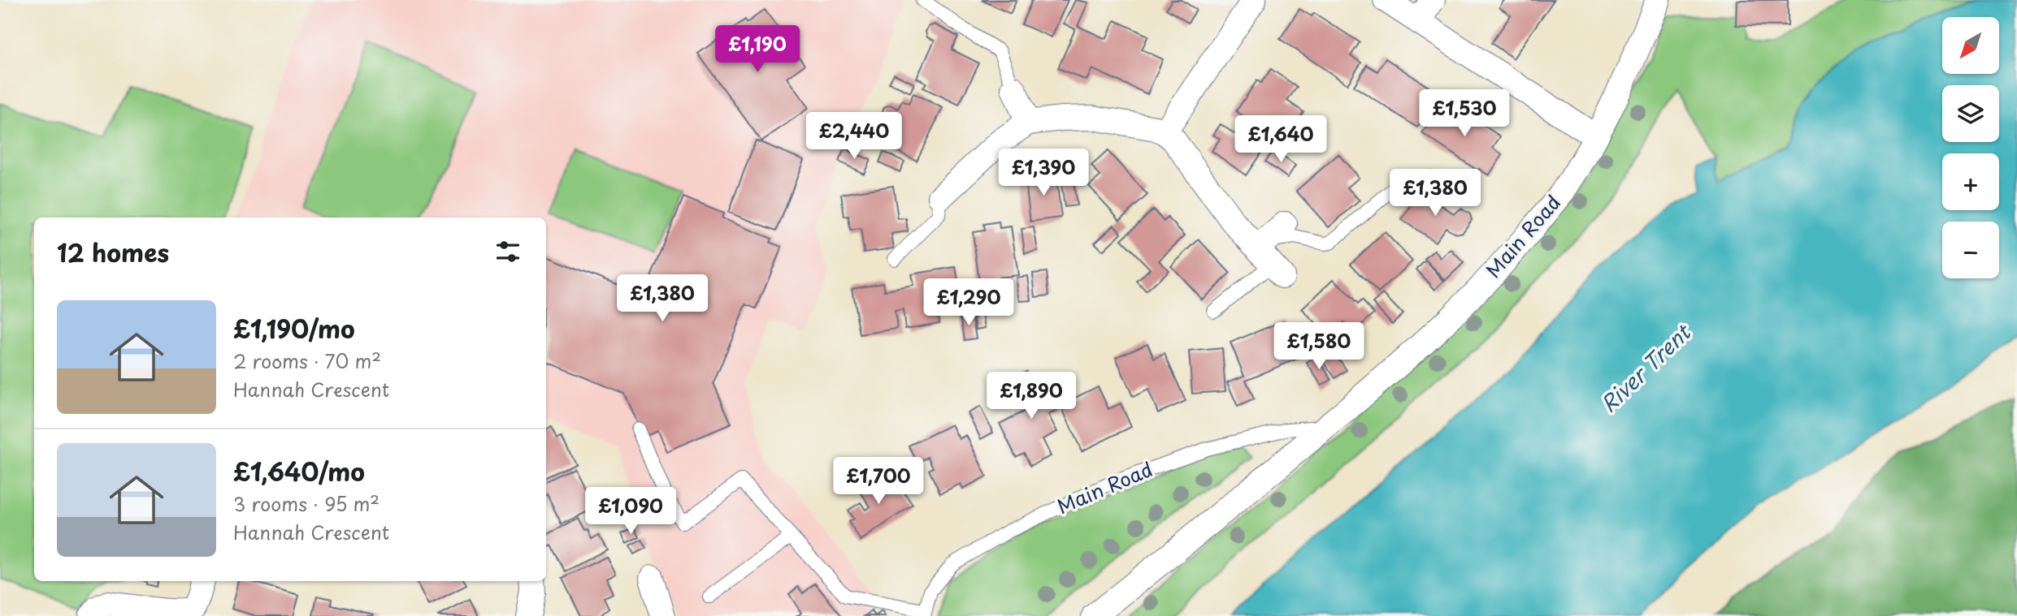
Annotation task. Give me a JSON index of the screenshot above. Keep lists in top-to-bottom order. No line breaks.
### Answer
{"streets":{"street":["Main Road"]},"water":["River Trent"],"north":"bottom left","page":{"map_buttons":["+","−"],"price":["£1,190","£1,530","£2,440","£1,640","£1,390","£1,380","£1,380","£1,290","£1,580","£1,890","£1,700","£1,090"],"heading":"12 homes","list":[{"name":"£1,190/mo","note":"2 rooms · 70 m² · Hannah Crescent"},{"name":"£1,640/mo","note":"3 rooms · 95 m² · Hannah Crescent"}]}}
